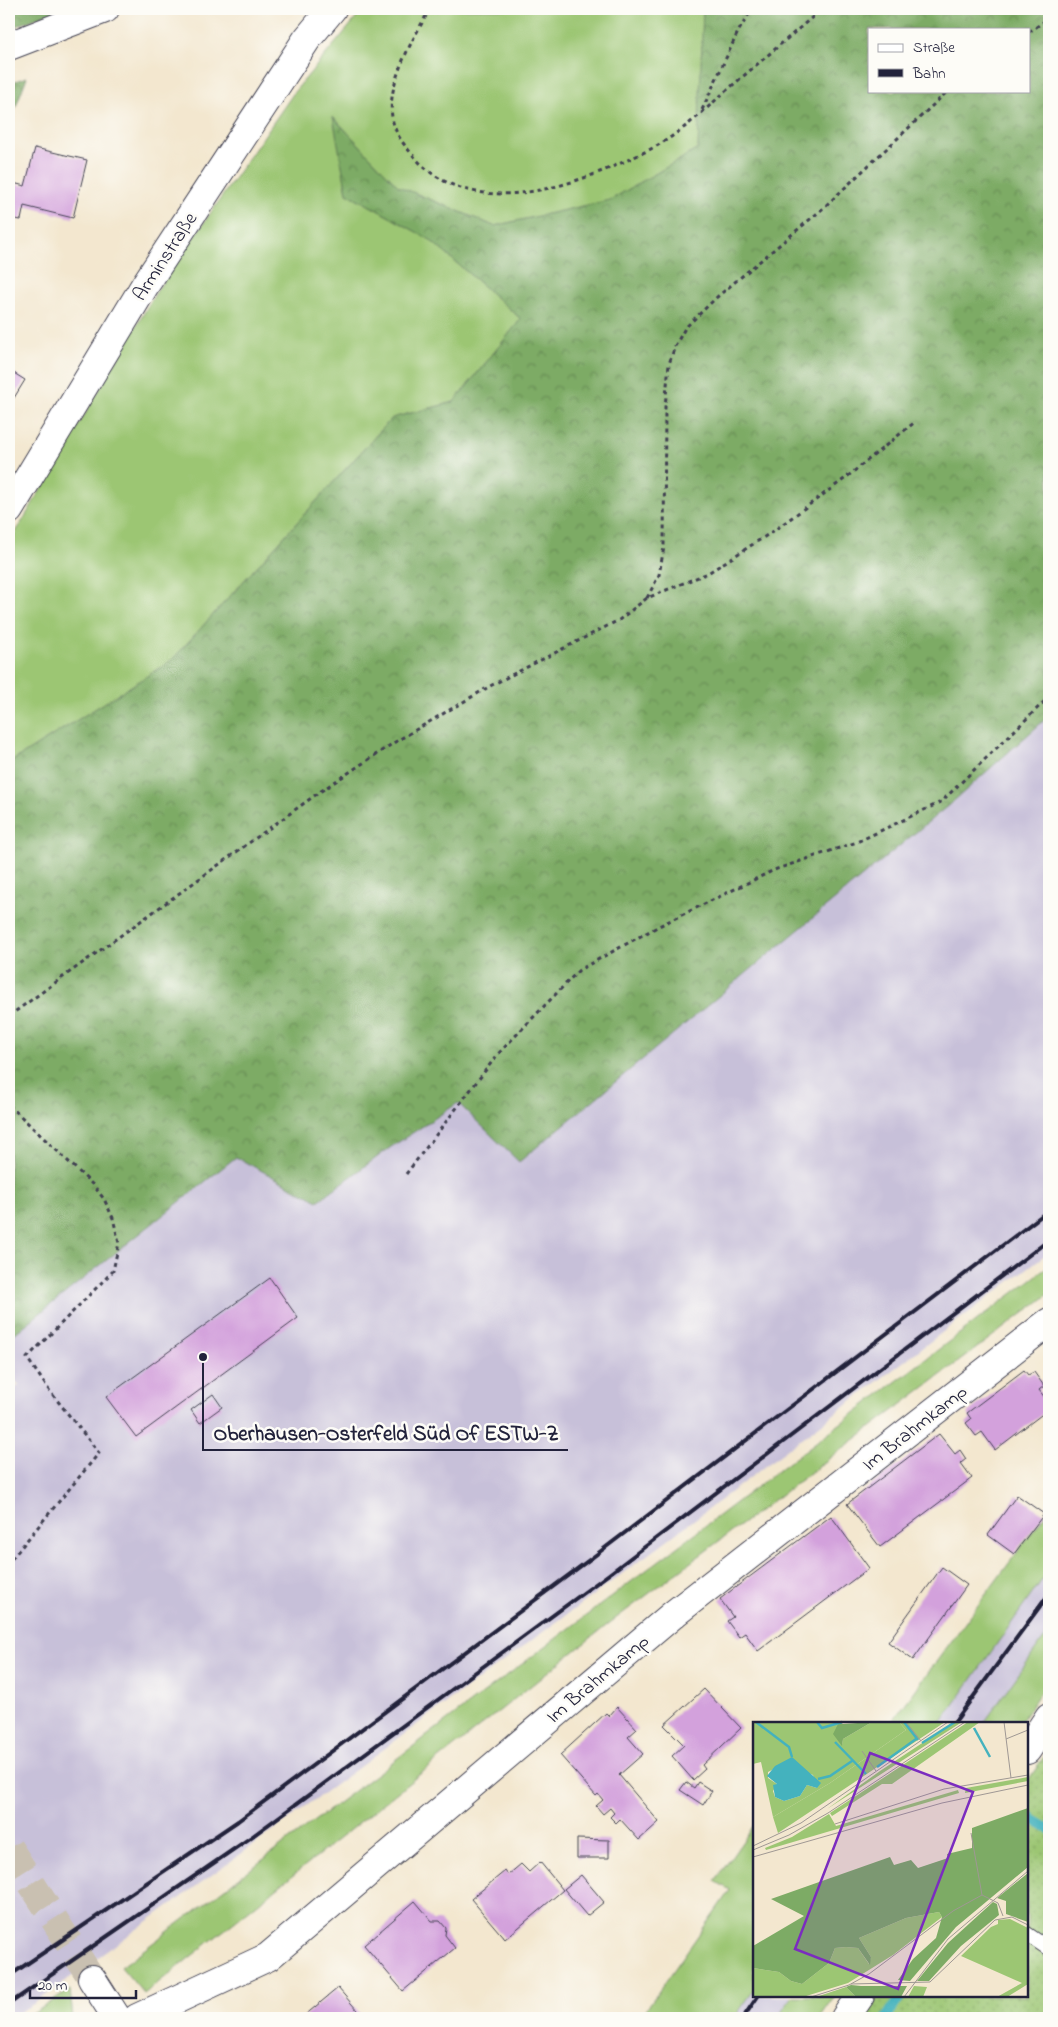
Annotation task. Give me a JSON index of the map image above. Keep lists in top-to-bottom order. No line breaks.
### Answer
{"streets":{"street":["Arminstraße","Im Brahmkamp"]},"places":["Oberhausen-Osterfeld Süd Of ESTW-Z"],"legend":["Straße","Bahn"],"scale_bar":"20 m"}
